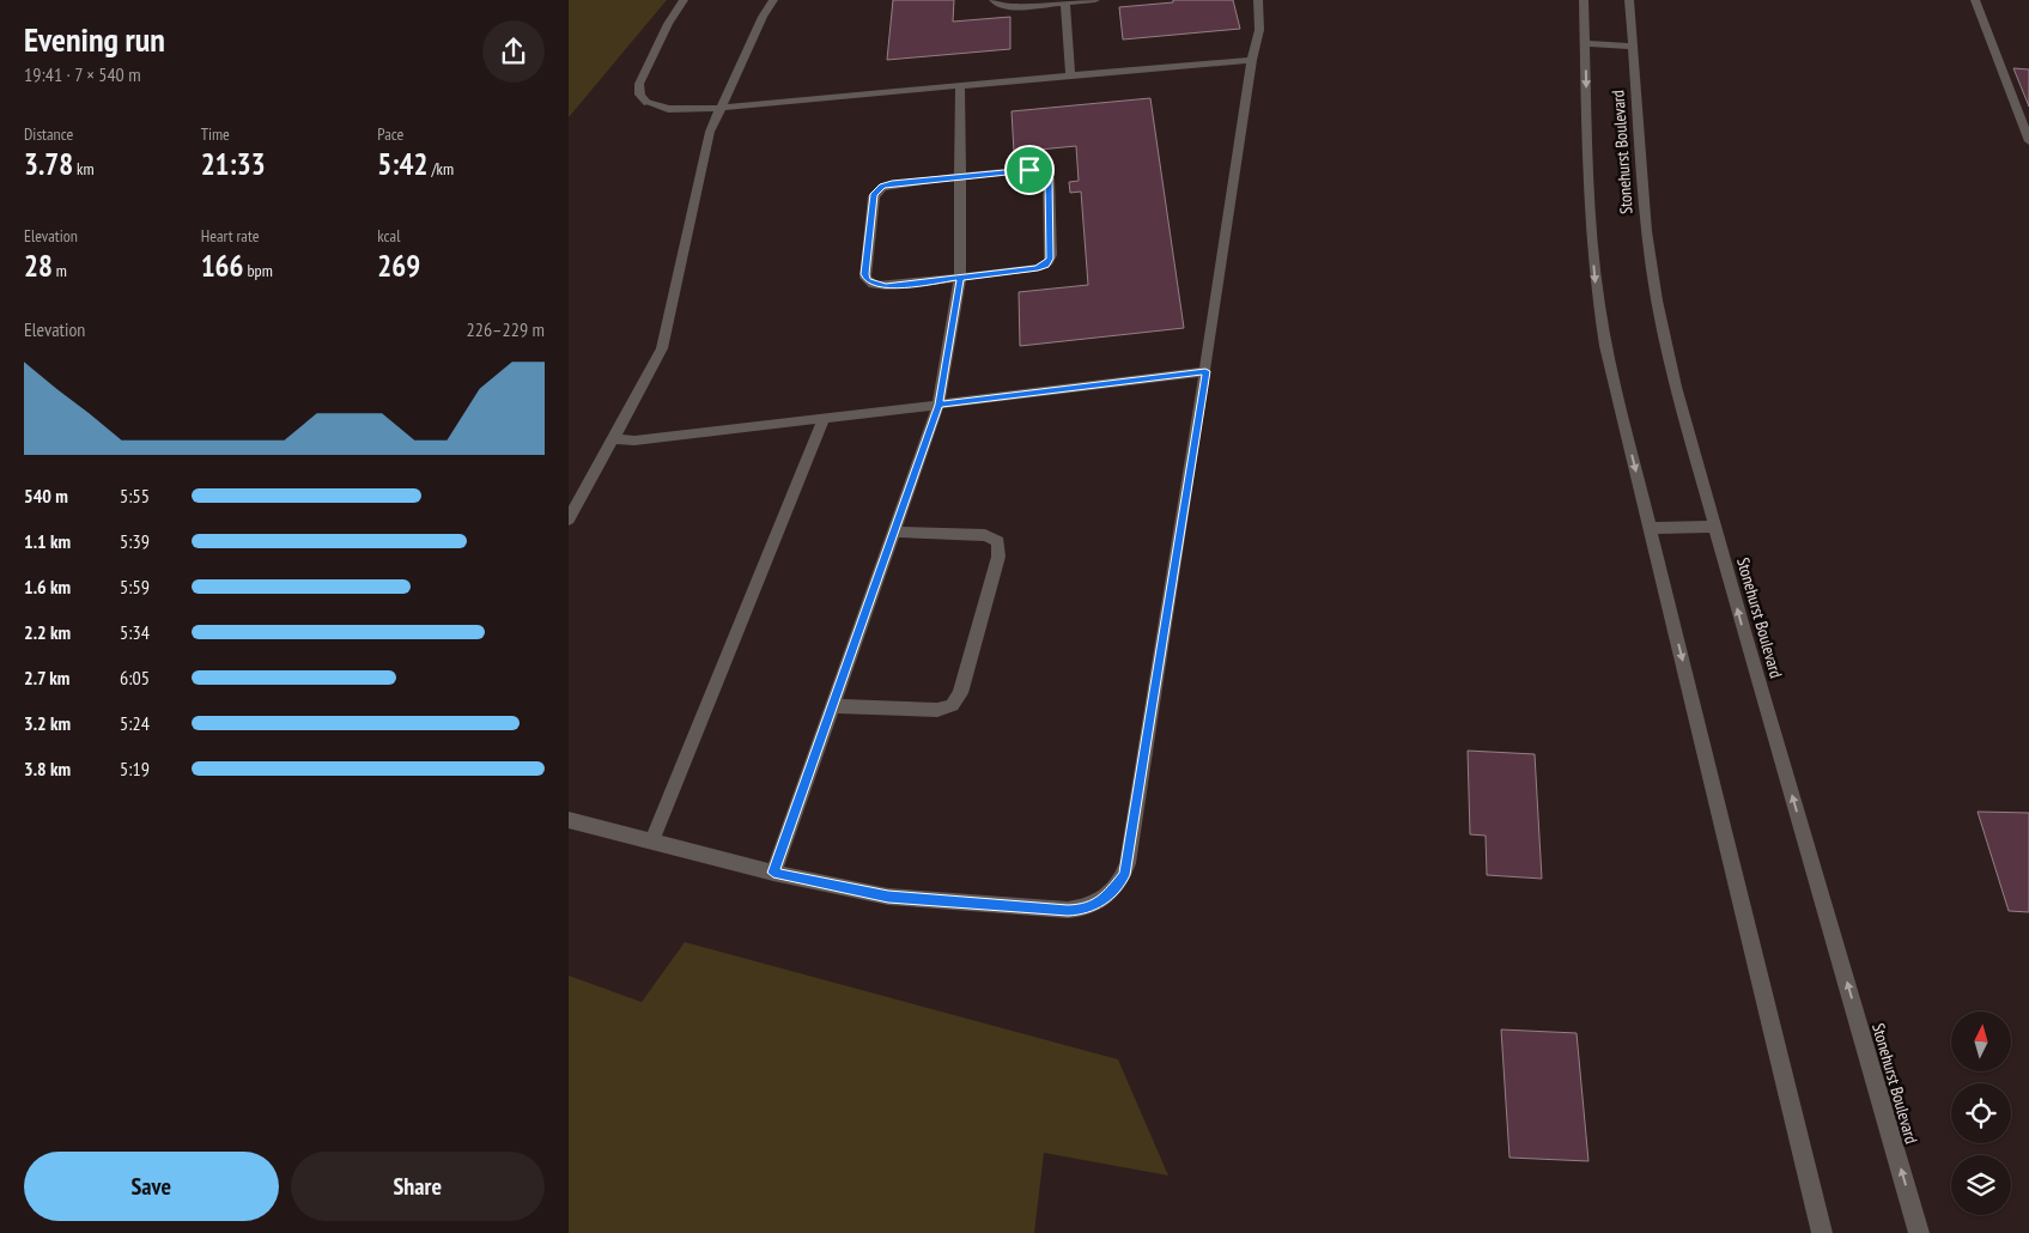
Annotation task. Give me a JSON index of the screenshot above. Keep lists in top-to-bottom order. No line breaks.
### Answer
{"streets":{"street":["Stonehurst Boulevard"]},"north":"top","page":{"heading":["Evening run","19:41 · 7 × 540 m"],"stats":[["Distance","3.78 km"],["Time","21:33"],["Pace","5:42 /km"],["Elevation","28 m"],["Heart rate","166 bpm"],["kcal","269"]],"chart":["Elevation","226–229 m"],"list":[{"name":"540 m","note":"5:55"},{"name":"1.1 km","note":"5:39"},{"name":"1.6 km","note":"5:59"},{"name":"2.2 km","note":"5:34"},{"name":"2.7 km","note":"6:05"},{"name":"3.2 km","note":"5:24"},{"name":"3.8 km","note":"5:19"}],"buttons":["Save","Share"]}}
